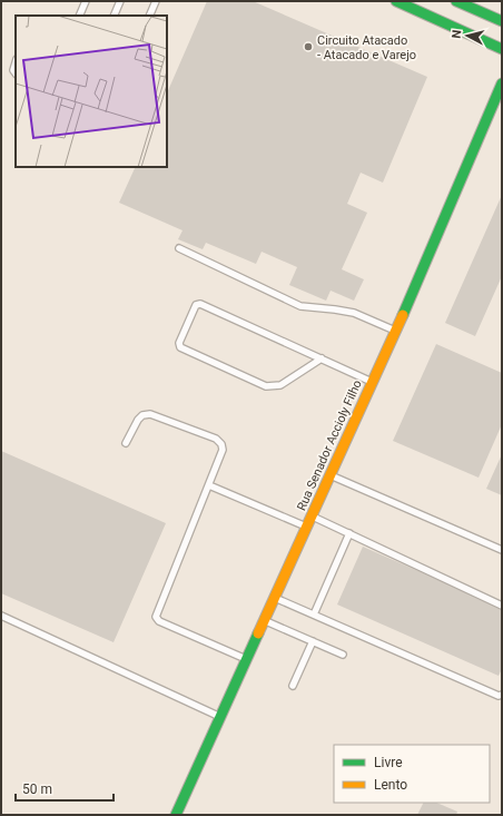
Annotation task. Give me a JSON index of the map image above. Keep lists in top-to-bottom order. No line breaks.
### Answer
{"streets":{"street":["Rua Senador Accioly Filho"]},"places":["Circuito Atacado - Atacado e Varejo"],"legend":["Livre","Lento"],"scale_bar":"50 m","north":"left"}
